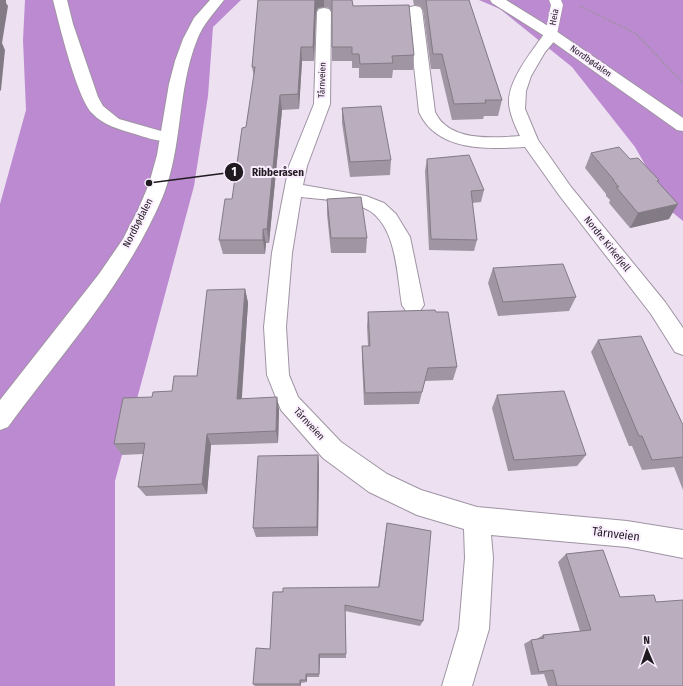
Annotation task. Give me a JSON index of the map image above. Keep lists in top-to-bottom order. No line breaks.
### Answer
{"streets":{"street":["Nordbødalen","Tårnveien","Nordre Kirkefjell"],"lane":["Heia"]},"crossings":[["Heia","Nordbødalen"],["Heia","Nordre Kirkefjell"],["Nordbødalen","Nordre Kirkefjell"]],"places":["Ribberåsen"],"north":"top"}
